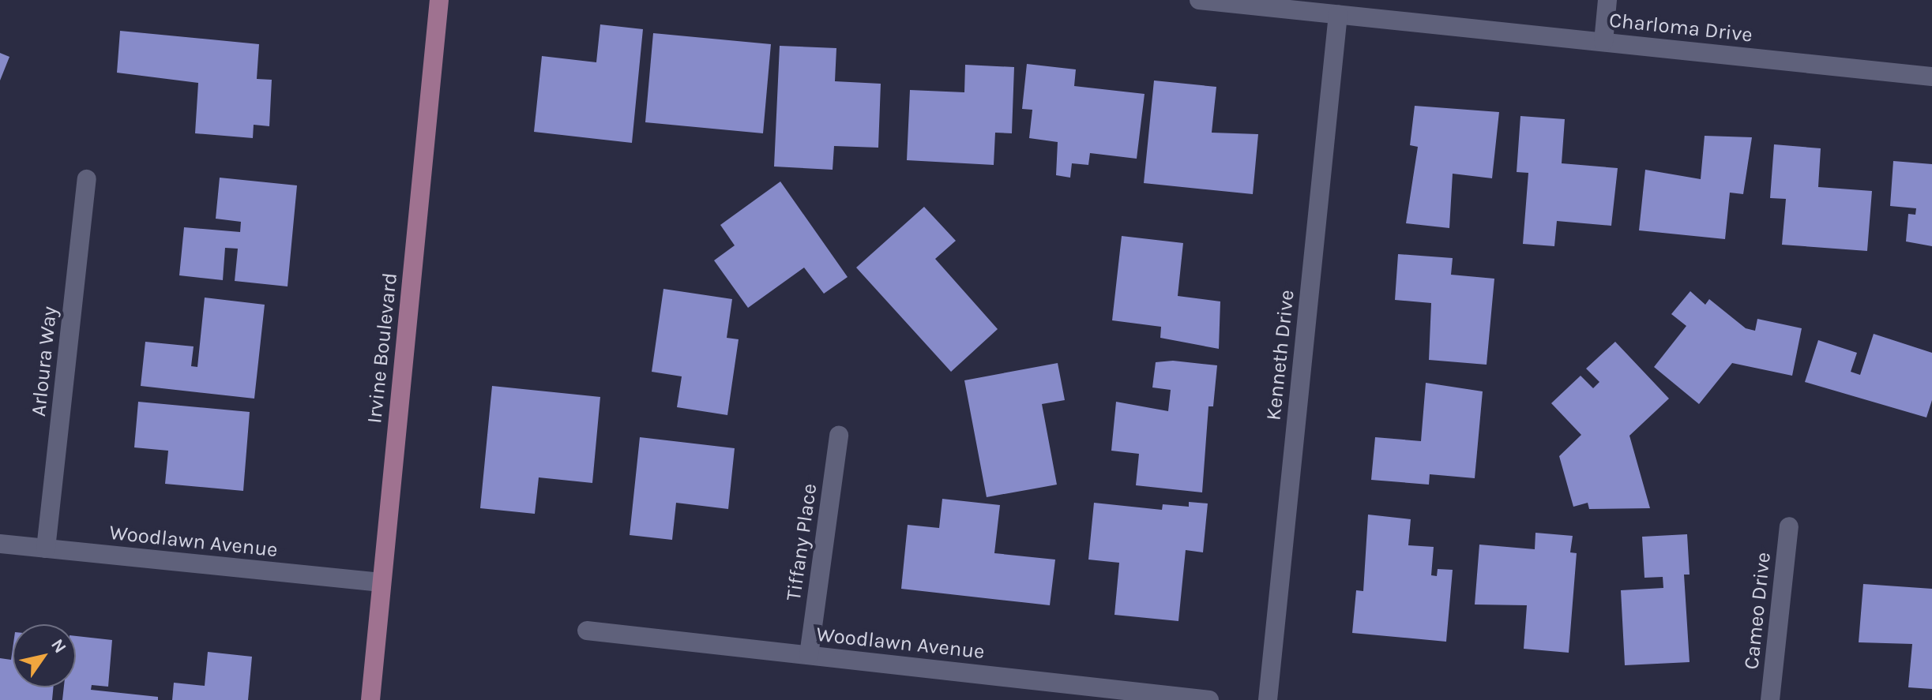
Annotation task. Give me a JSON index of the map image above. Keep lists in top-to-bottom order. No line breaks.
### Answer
{"streets":{"main road":["Irvine Boulevard"],"street":["Charloma Drive","Kenneth Drive","Arloura Way","Woodlawn Avenue","Tiffany Place","Cameo Drive"]},"crossings":[["Charloma Drive","Kenneth Drive"],["Irvine Boulevard","Woodlawn Avenue"],["Arloura Way","Woodlawn Avenue"],["Woodlawn Avenue","Tiffany Place"]],"north":"top right"}
